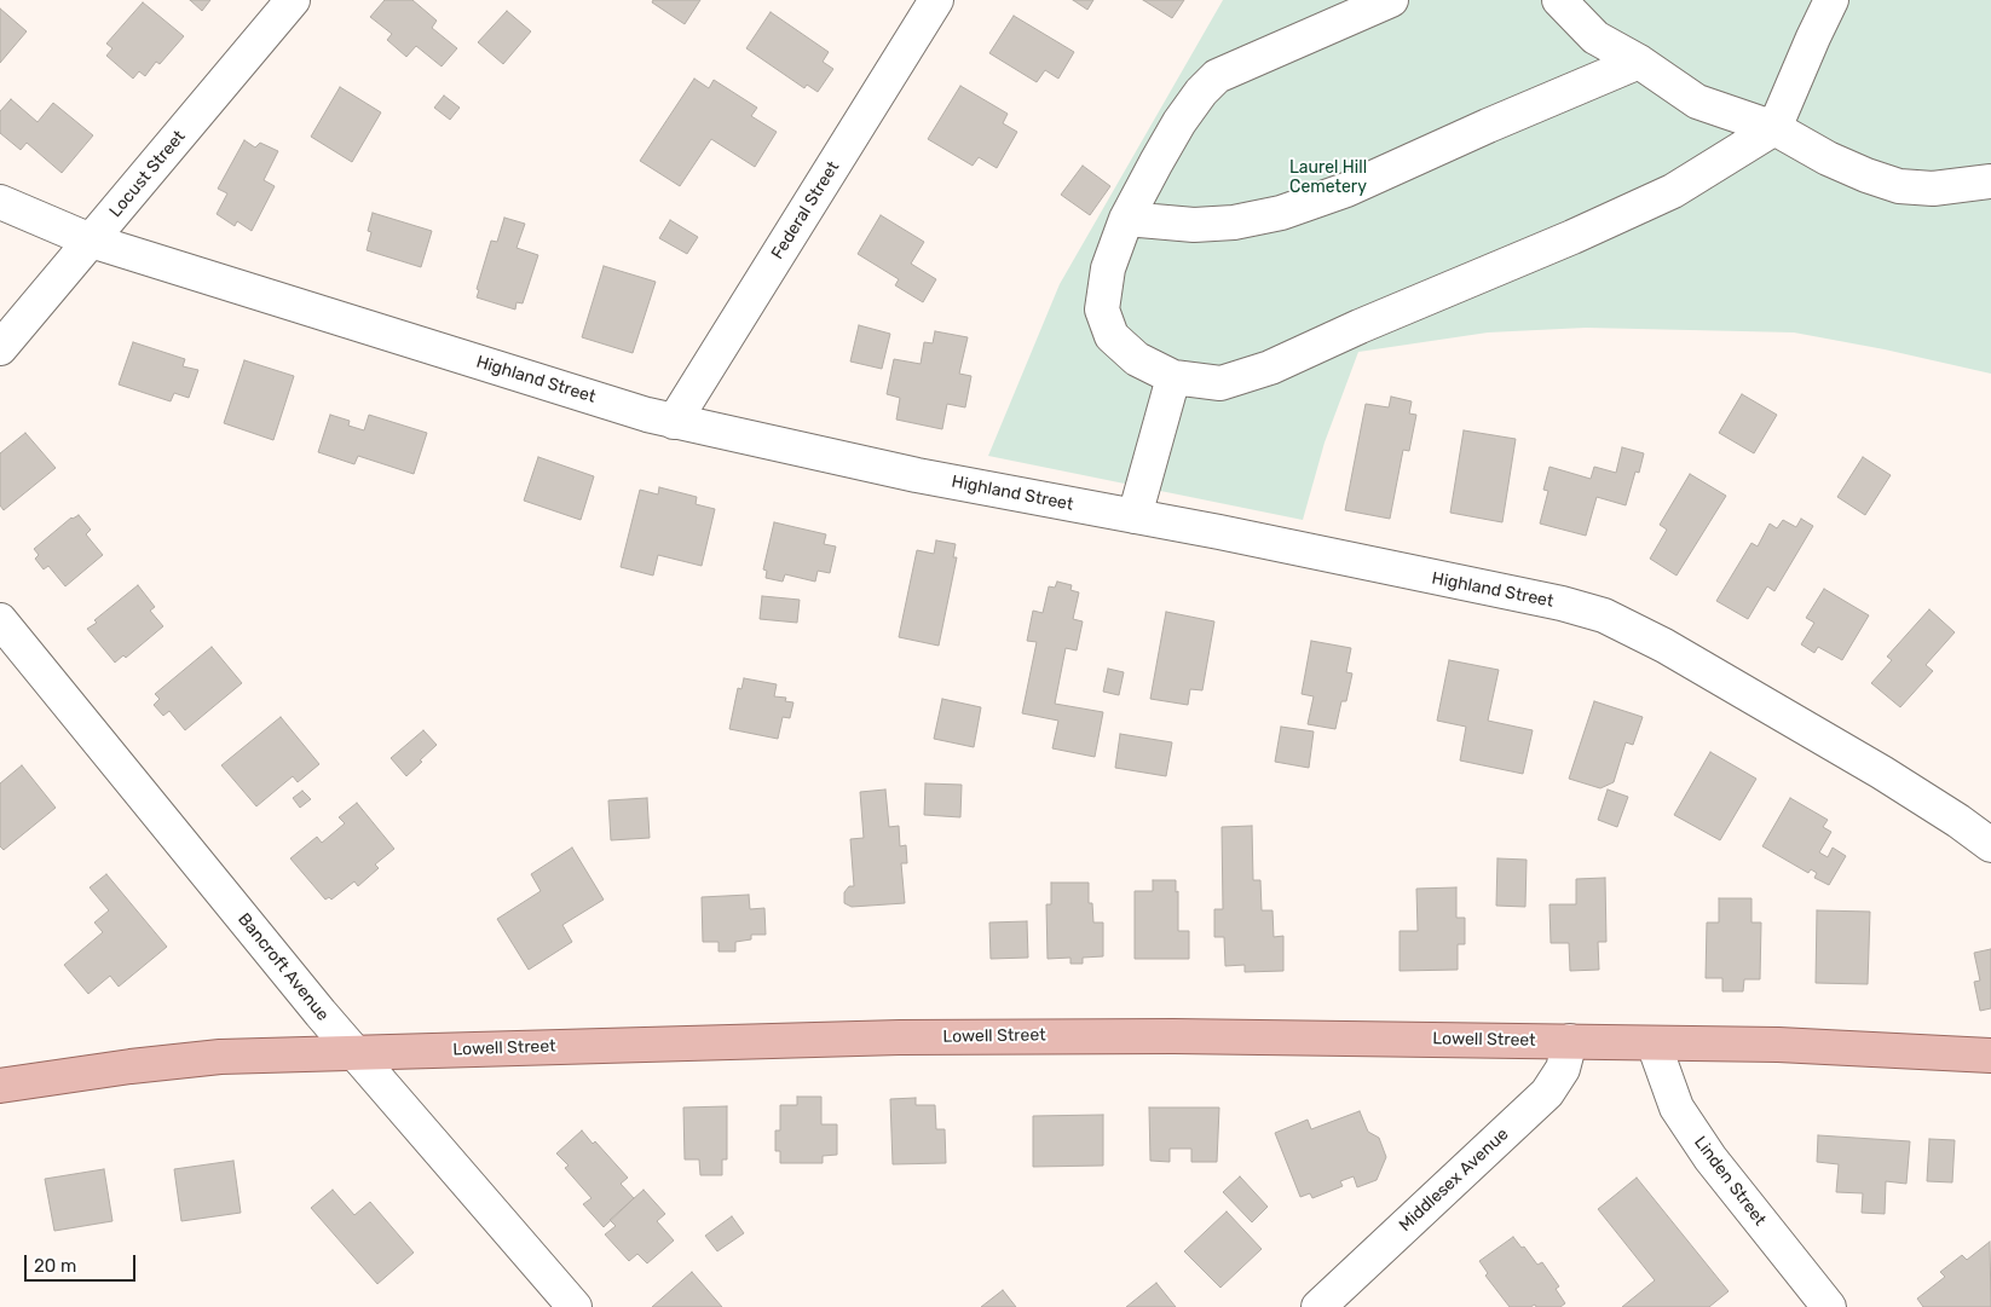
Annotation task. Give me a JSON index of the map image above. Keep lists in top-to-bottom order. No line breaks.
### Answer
{"streets":{"main road":["Lowell Street"],"street":["Locust Street","Federal Street","Highland Street","Bancroft Avenue","Middlesex Avenue","Linden Street"]},"crossings":[["Locust Street","Highland Street"],["Federal Street","Highland Street"],["Bancroft Avenue","Lowell Street"],["Lowell Street","Middlesex Avenue"],["Lowell Street","Linden Street"]],"parks":["Laurel Hill Cemetery"],"scale_bar":"20 m"}
